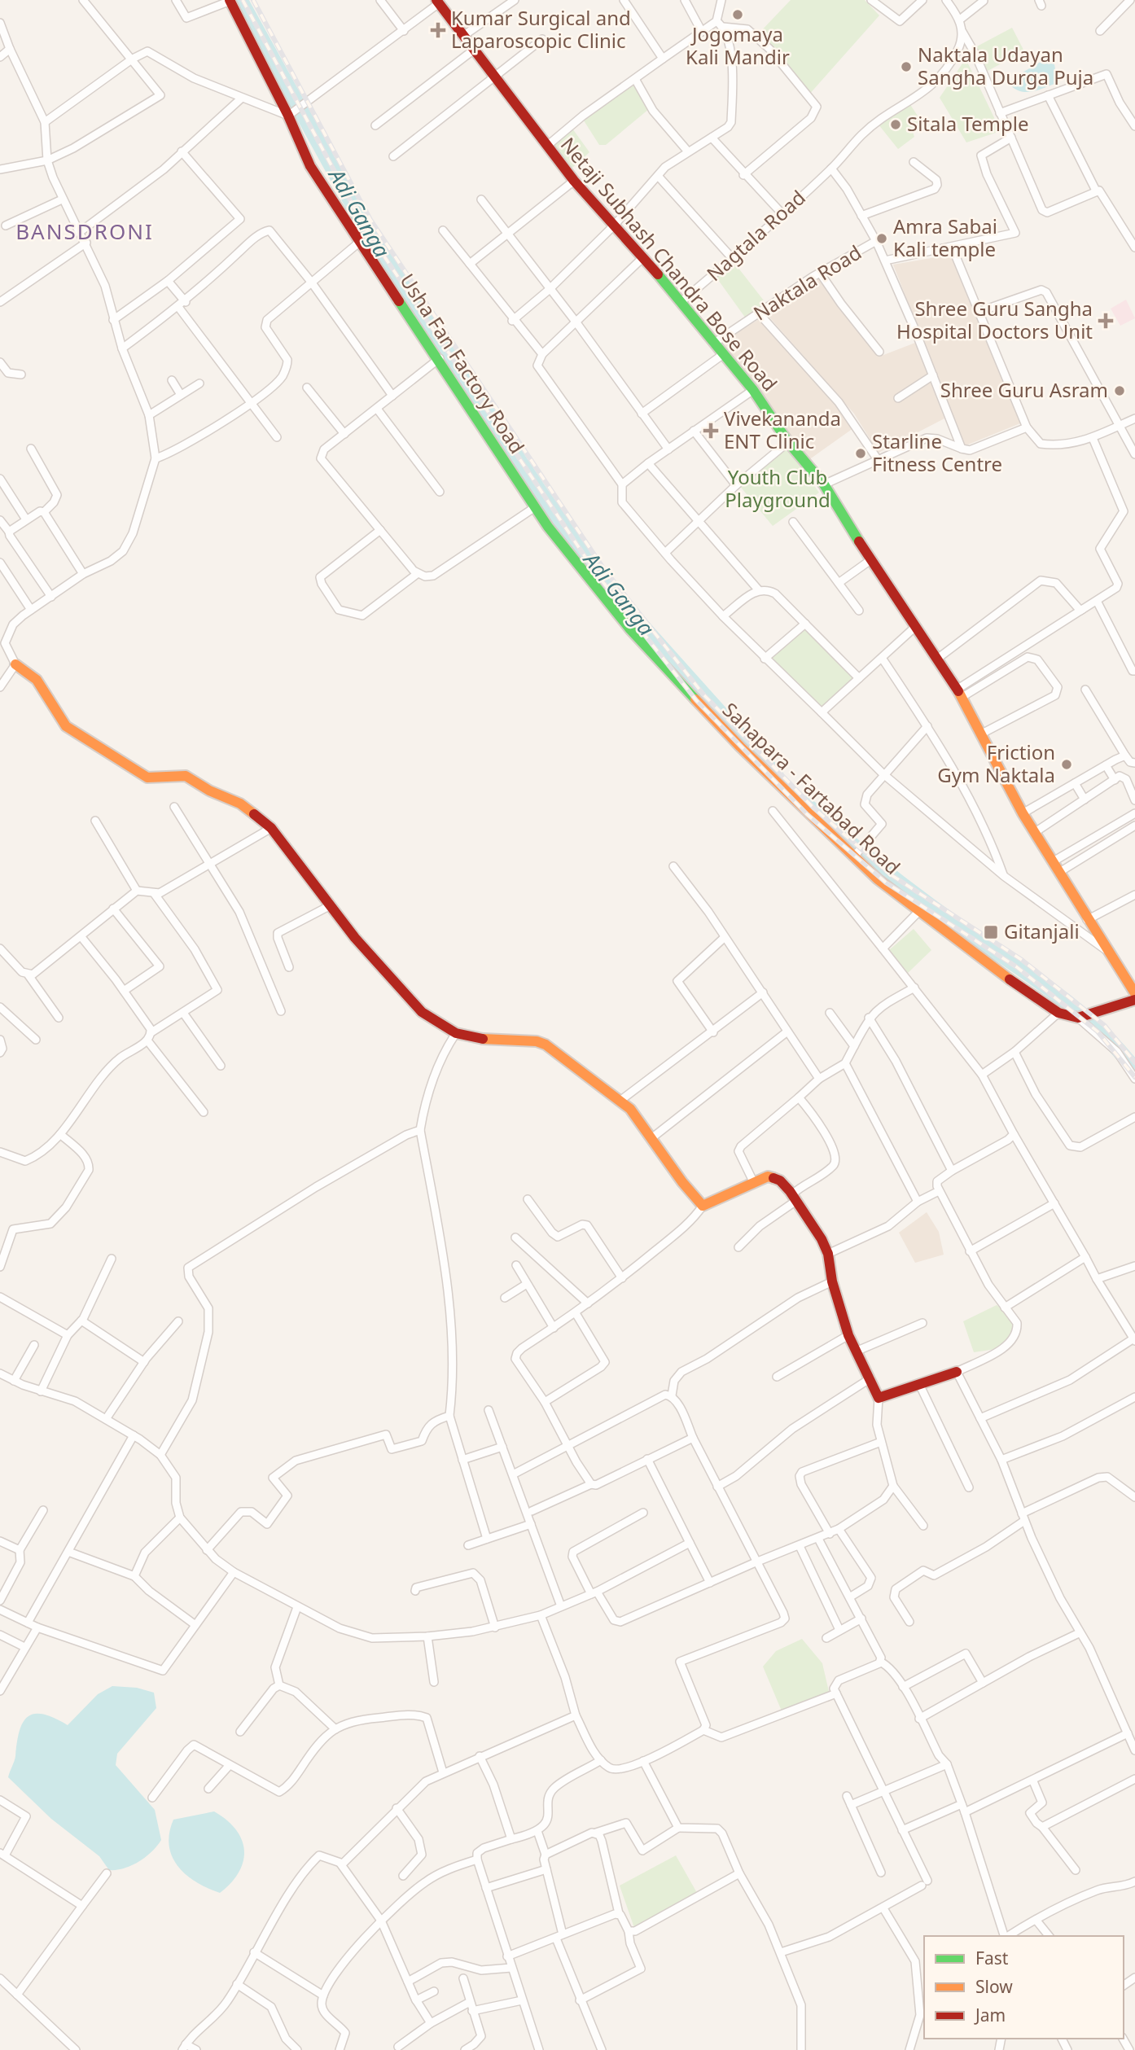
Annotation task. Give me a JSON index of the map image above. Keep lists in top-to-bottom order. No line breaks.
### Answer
{"streets":{"street":["Nagtala Road","Netaji Subhash Chandra Bose Road","Naktala Road","Usha Fan Factory Road","Sahapara - Fartabad Road"]},"crossings":[["Nagtala Road","Netaji Subhash Chandra Bose Road"],["Netaji Subhash Chandra Bose Road","Naktala Road"],["Usha Fan Factory Road","Sahapara - Fartabad Road"]],"districts":["BANSDRONI"],"water":["Adi Ganga"],"parks":["Youth Club Playground"],"places":{"other":["Jogomaya Kali Mandir","Naktala Udayan Sangha Durga Puja","Sitala Temple","Amra Sabai Kali temple","Shree Guru Asram","Starline Fitness Centre","Friction Gym Naktala"],"health":["Kumar Surgical and Laparoscopic Clinic","Shree Guru Sangha Hospital Doctors Unit","Vivekananda ENT Clinic"],"transit":["Gitanjali"]},"legend":["Fast","Slow","Jam"]}
